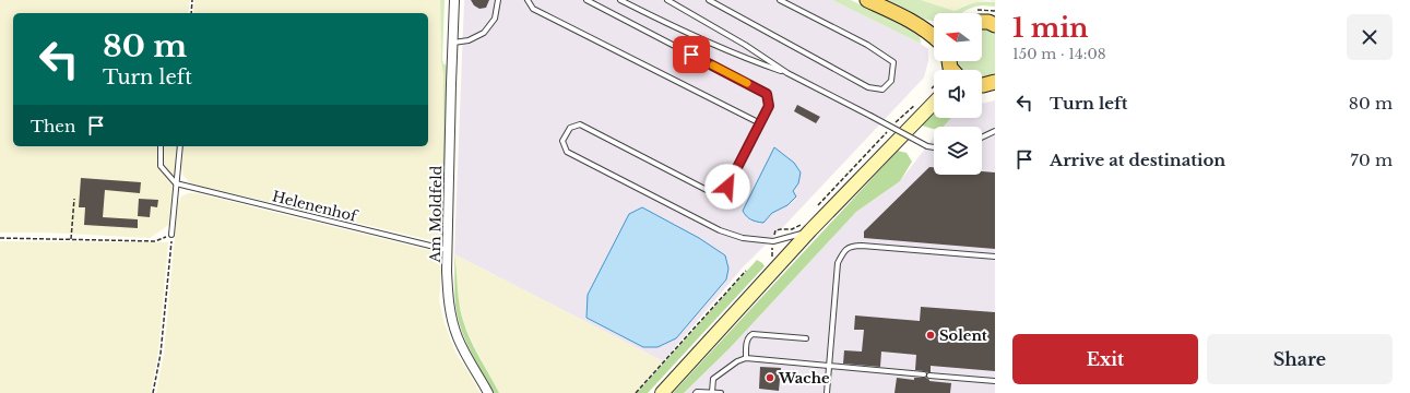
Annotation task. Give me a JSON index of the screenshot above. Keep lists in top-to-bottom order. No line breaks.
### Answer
{"streets":{"street":["Am Moldfeld"],"lane":["Helenenhof"]},"crossings":[["Helenenhof","Am Moldfeld"]],"places":["Solent","Wache"],"north":"left","page":{"heading":["1 min","150 m · 14:08"],"turn":["80 m","Turn left"],"list":[{"name":"Turn left","value":"80 m"},{"name":"Arrive at destination","value":"70 m"}],"then":"Then","buttons":["Exit","Share"]}}
